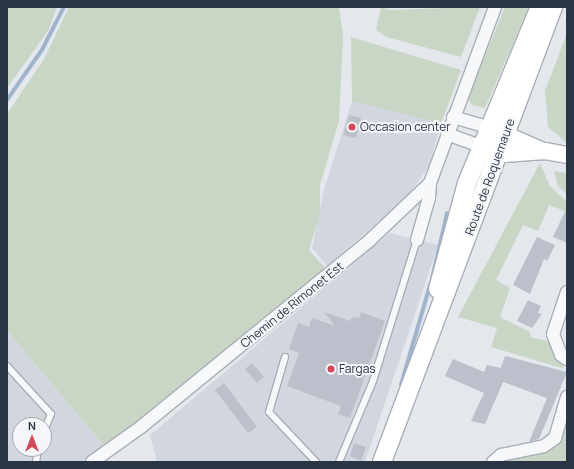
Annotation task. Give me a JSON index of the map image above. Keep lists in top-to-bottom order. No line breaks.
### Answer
{"streets":{"main road":["Route de Roquemaure"],"street":["Chemin de Rimonet Est"]},"places":["Occasion center","Fargas"],"north":"top"}
